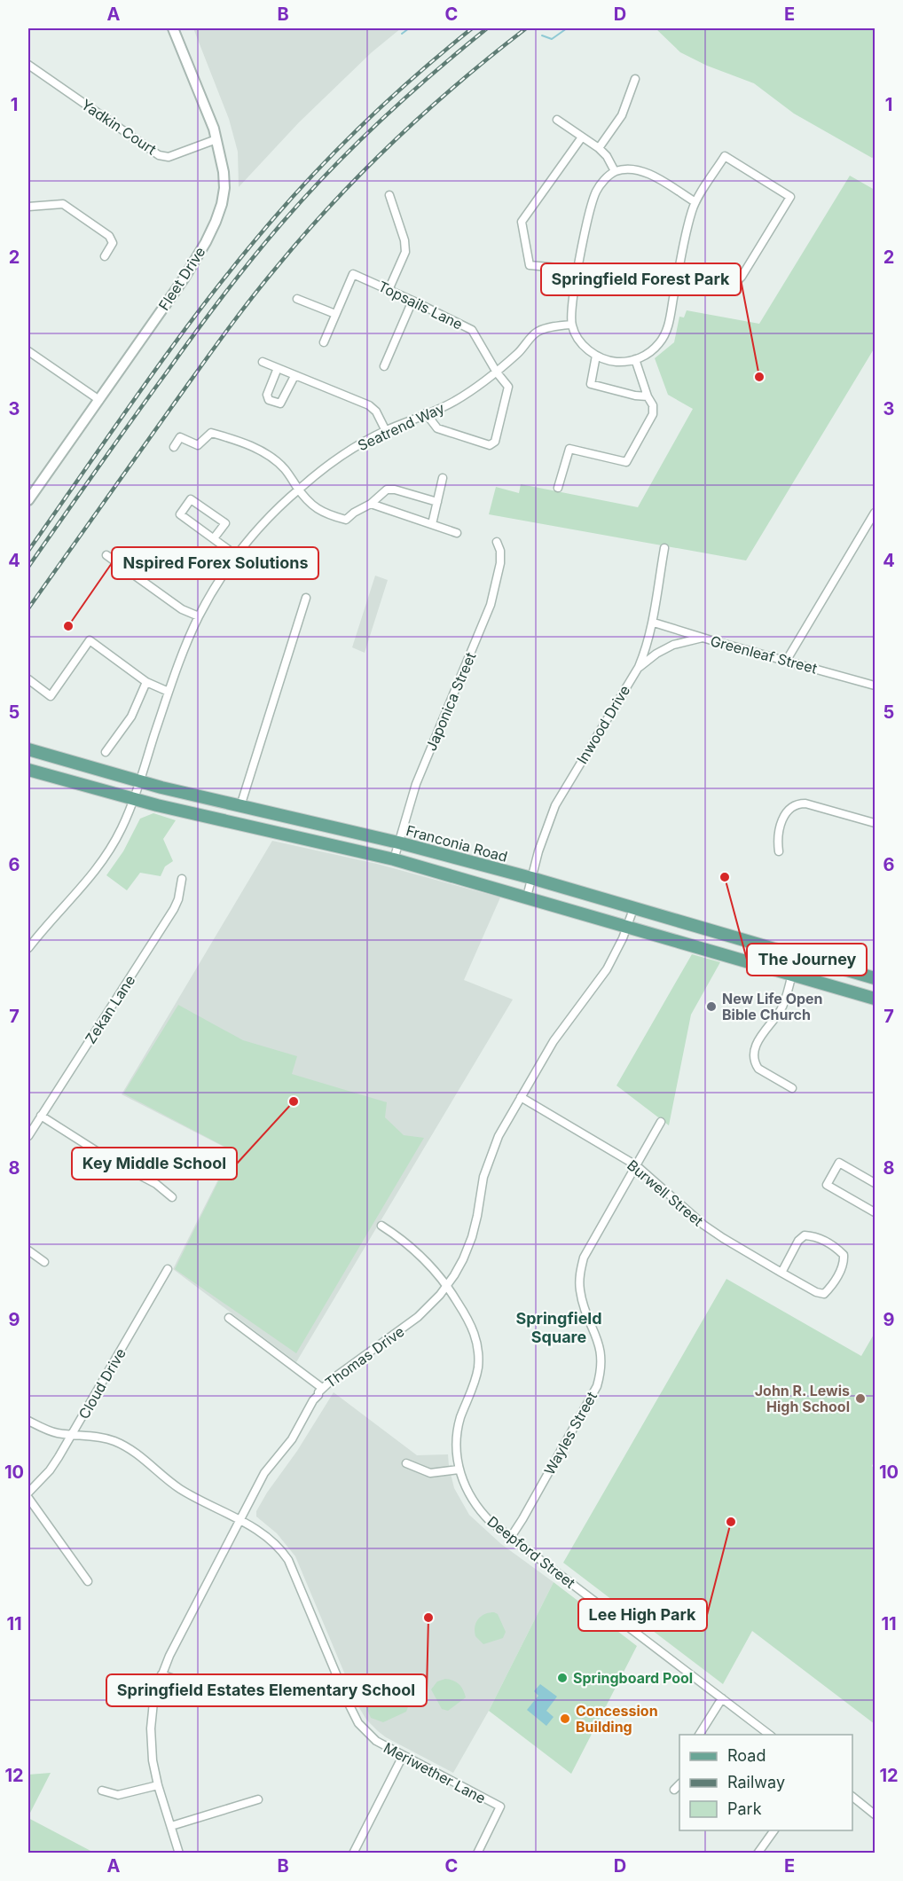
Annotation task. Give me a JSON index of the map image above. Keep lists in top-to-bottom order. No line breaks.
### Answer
{"streets":{"main road":["Franconia Road"],"street":["Yadkin Court","Fleet Drive","Topsails Lane","Seatrend Way","Greenleaf Street","Japonica Street","Inwood Drive","Zekan Lane","Burwell Street","Thomas Drive","Cloud Drive","Wayles Street","Deepford Street","Meriwether Lane"]},"crossings":[["Yadkin Court","Fleet Drive"],["Topsails Lane","Seatrend Way"],["Seatrend Way","Franconia Road"],["Greenleaf Street","Inwood Drive"],["Japonica Street","Franconia Road"],["Inwood Drive","Franconia Road"],["Franconia Road","Thomas Drive"],["Burwell Street","Thomas Drive"],["Burwell Street","Wayles Street"],["Thomas Drive","Deepford Street"],["Thomas Drive","Meriwether Lane"],["Cloud Drive","Meriwether Lane"],["Wayles Street","Deepford Street"]],"districts":["Springfield Square"],"places":["Springfield Forest Park","Nspired Forex Solutions","The Journey","New Life Open Bible Church","Key Middle School","John R. Lewis High School","Lee High Park","Springfield Estates Elementary School","Springboard Pool","Concession Building"],"legend":["Road","Railway","Park"],"grid":{"columns":["A","B","C","D","E"],"rows":["1","2","3","4","5","6","7","8","9","10","11","12"]}}
